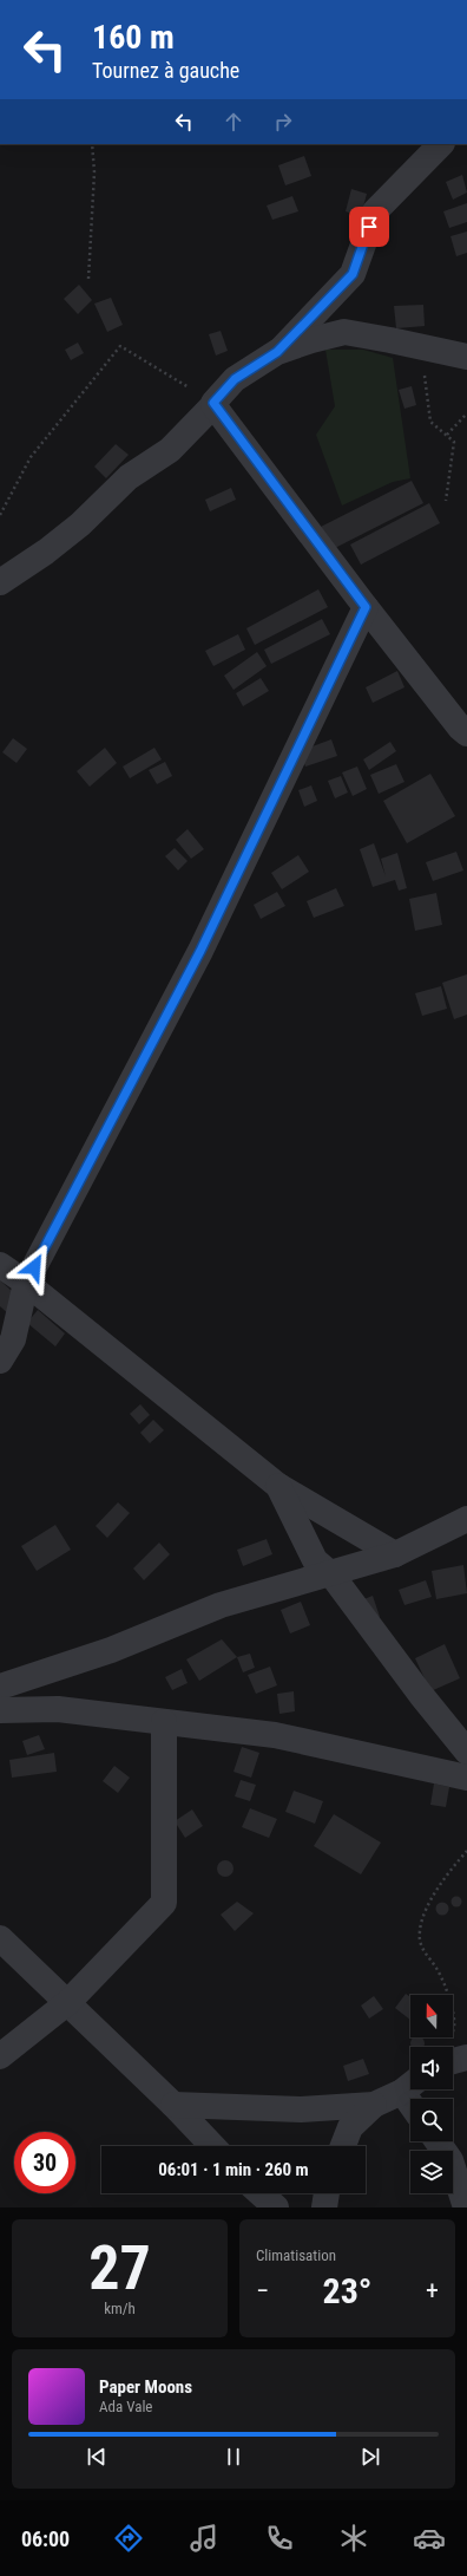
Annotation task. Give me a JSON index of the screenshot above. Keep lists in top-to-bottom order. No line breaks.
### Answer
{"north":"top","page":{"turn":["160 m","Tournez à gauche"],"limit":"30","trip":"06:01 · 1 min · 260 m","tile":[["27","km/h"],"Climatisation"],"heat":["−","23°","+"],"song":["Paper Moons","Ada Vale"],"tabs":"06:00"}}
